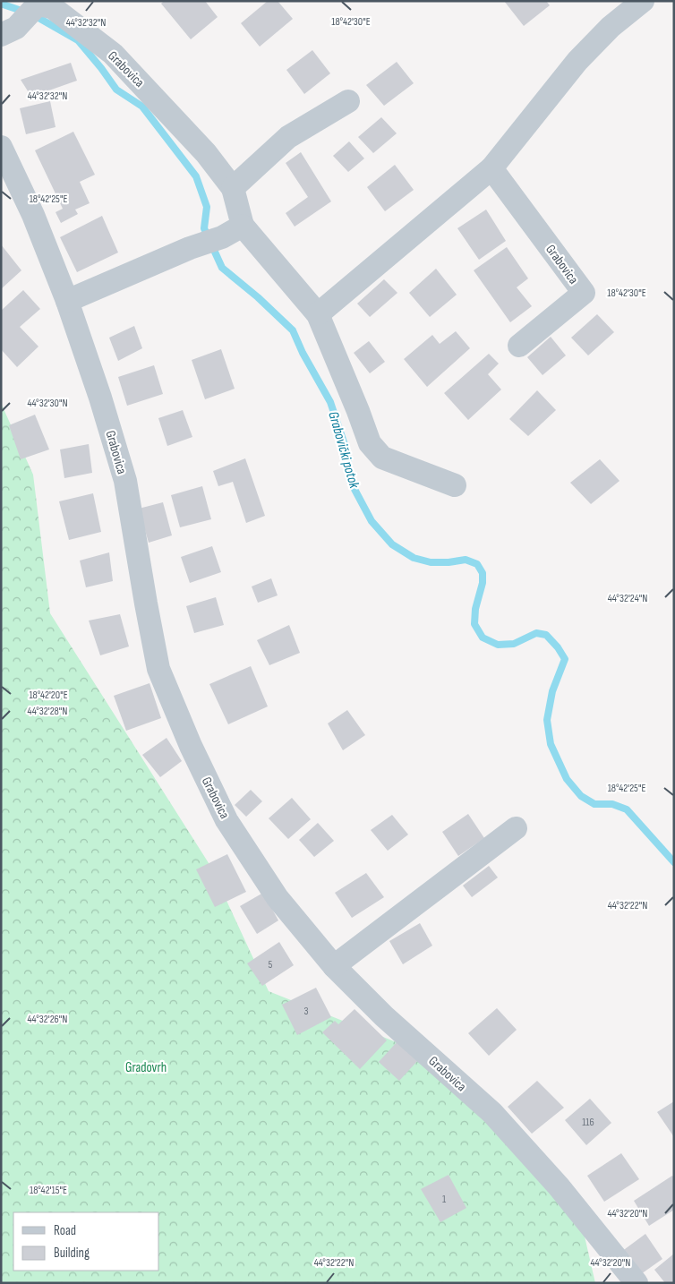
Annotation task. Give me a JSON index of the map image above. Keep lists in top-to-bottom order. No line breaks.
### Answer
{"streets":{"street":["Grabovica"]},"water":["Grabovički potok"],"parks":["Gradovrh"],"house_numbers":["5","3","116","1"],"legend":["Road","Building"],"coordinates":["18°42'30\"E","44°32'32\"N","18°42'25\"E","44°32'30\"N","44°32'24\"N","18°42'20\"E","44°32'28\"N","44°32'22\"N","44°32'26\"N","18°42'15\"E","44°32'20\"N"]}
